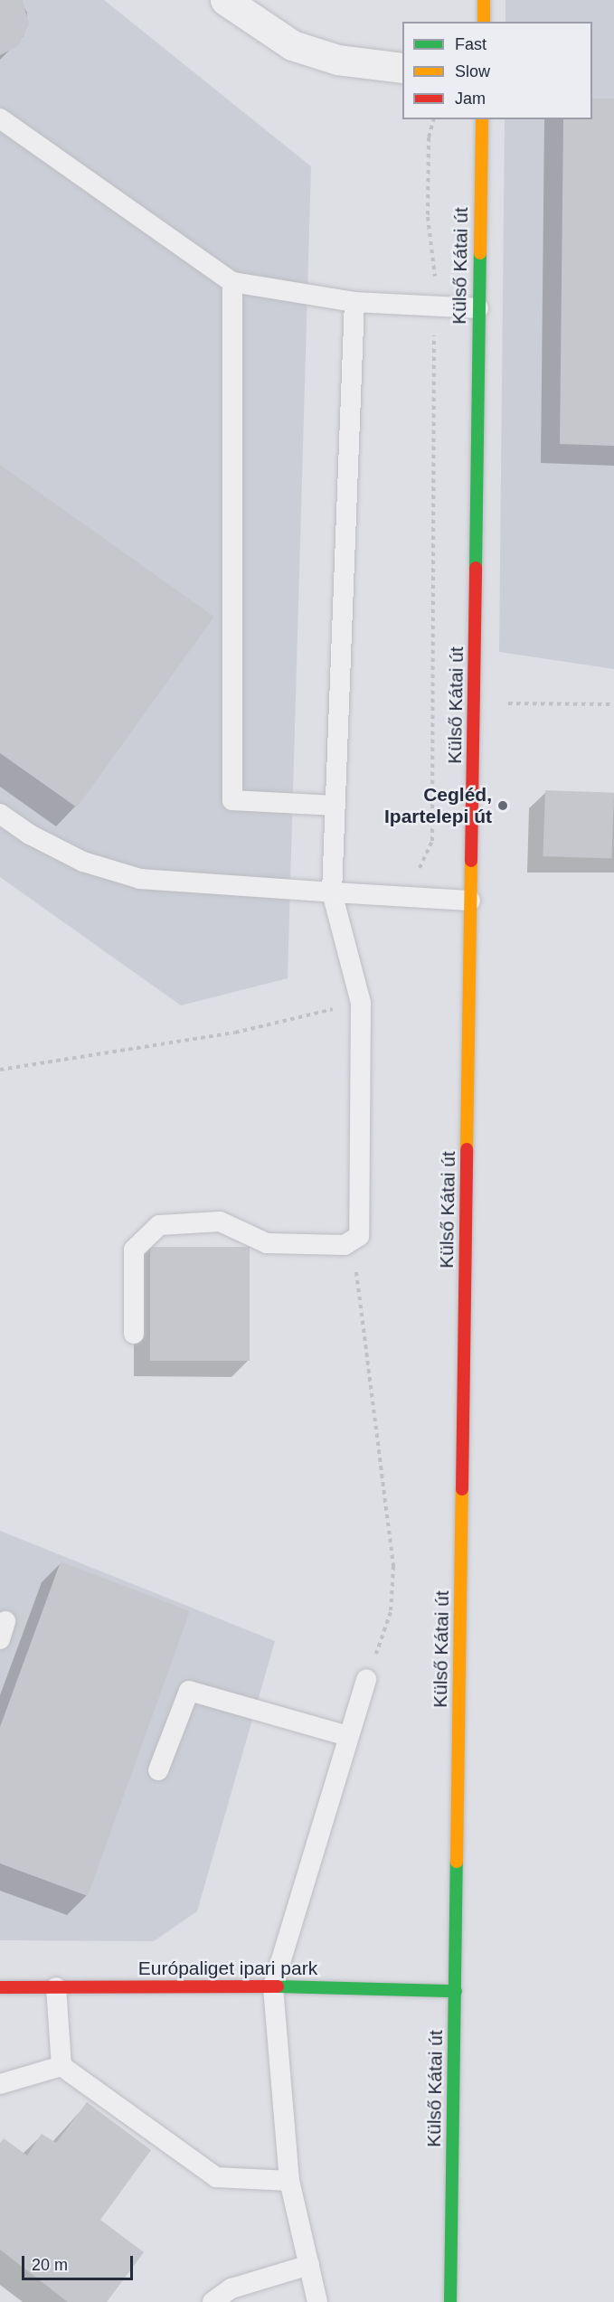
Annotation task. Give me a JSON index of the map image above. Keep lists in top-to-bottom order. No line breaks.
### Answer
{"streets":{"main road":["Külső Kátai út","Európaliget ipari park"]},"crossings":[["Külső Kátai út","Európaliget ipari park"]],"places":["Cegléd, Ipartelepi út"],"legend":["Fast","Slow","Jam"],"scale_bar":"20 m"}
